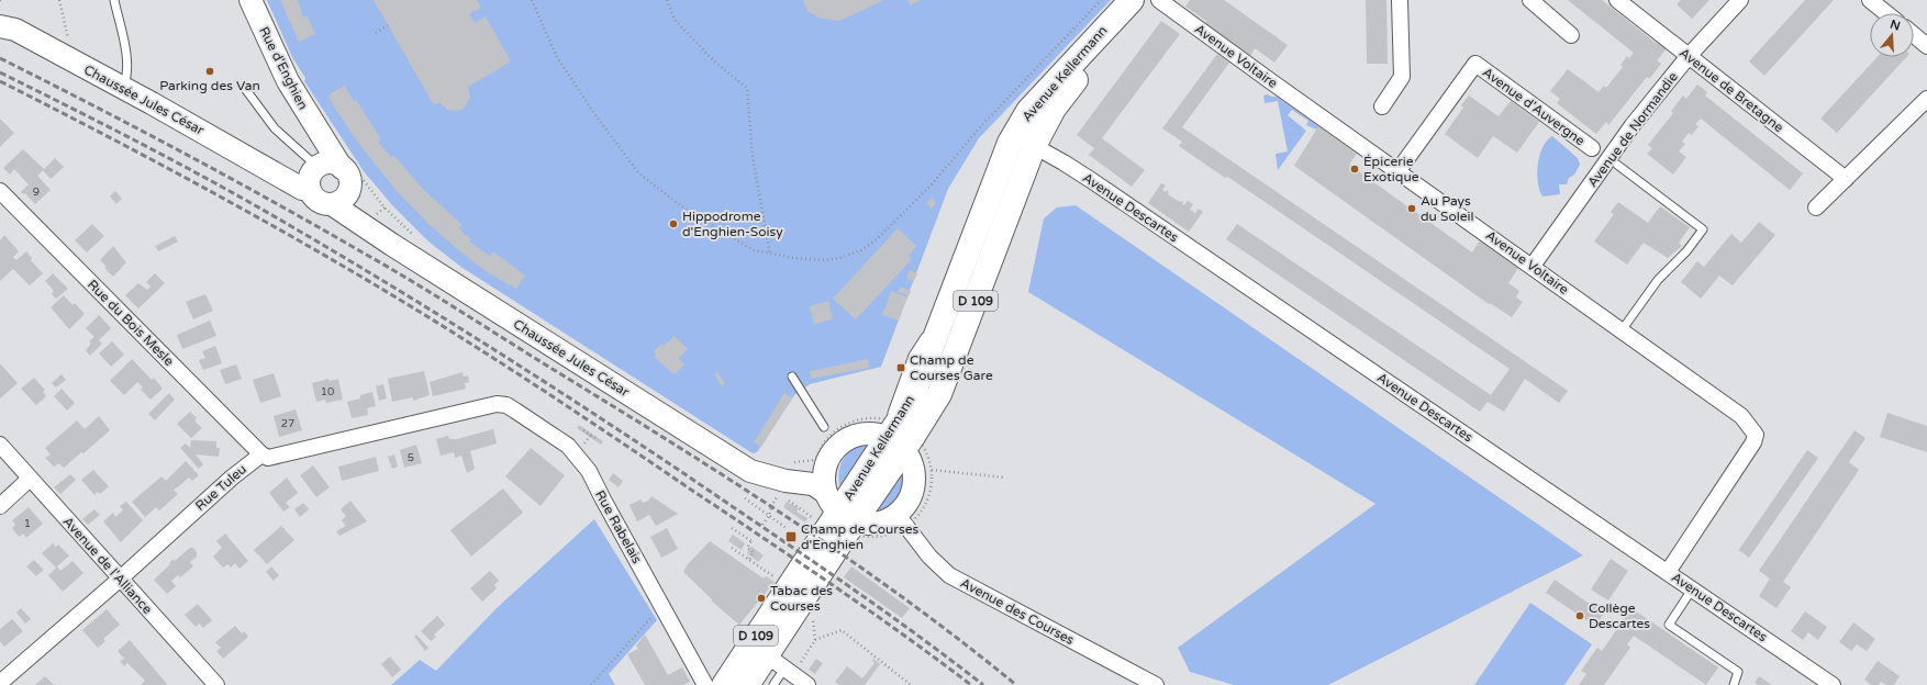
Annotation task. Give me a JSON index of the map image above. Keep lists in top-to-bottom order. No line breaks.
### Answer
{"streets":{"main road":["Avenue Kellermann","D 109"],"street":["Avenue Voltaire","Rue d'Enghien","Avenue de Bretagne","Chaussée Jules César","Avenue d'Auvergne","Avenue de Normandie","Avenue Descartes","Rue du Bois Mesle","Rue Tuleu","Rue Rabelais","Avenue de l'Alliance","Avenue des Courses"]},"crossings":[["Avenue Voltaire","Avenue d'Auvergne"],["Avenue Voltaire","Avenue de Normandie"],["Avenue Voltaire","Avenue Descartes"],["Rue d'Enghien","Chaussée Jules César"],["Avenue Kellermann","Chaussée Jules César"],["Avenue Kellermann","Avenue Descartes"],["Avenue de Bretagne","Avenue de Normandie"],["Rue du Bois Mesle","Rue Tuleu"],["Rue du Bois Mesle","Rue Rabelais"],["Rue Tuleu","Rue Rabelais"],["Rue Tuleu","Avenue de l'Alliance"]],"places":{"other":["Parking des Van","Épicerie Exotique","Au Pays du Soleil","Hippodrome d'Enghien-Soisy","Tabac des Courses","Collège Descartes"],"transit":["Champ de Courses Gare","Champ de Courses d'Enghien"]},"house_numbers":["9","10","27","5","1"],"north":"top"}
